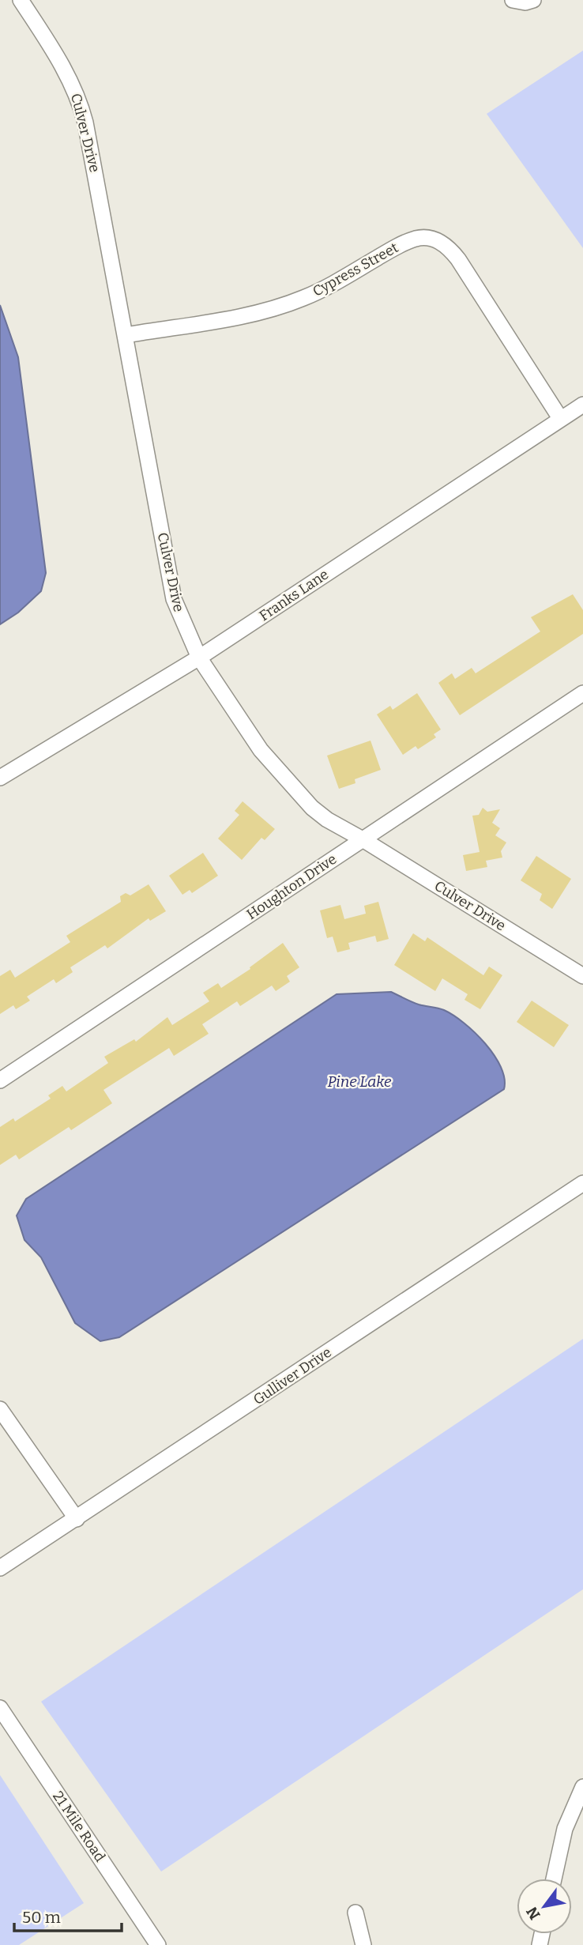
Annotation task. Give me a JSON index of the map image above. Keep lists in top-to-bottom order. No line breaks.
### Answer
{"streets":{"street":["Culver Drive","Cypress Street","Franks Lane","Houghton Drive","Gulliver Drive","21 Mile Road"]},"crossings":[["Culver Drive","Cypress Street"],["Culver Drive","Franks Lane"],["Culver Drive","Houghton Drive"],["Cypress Street","Franks Lane"]],"water":["Pine Lake"],"scale_bar":"50 m","north":"bottom left"}
